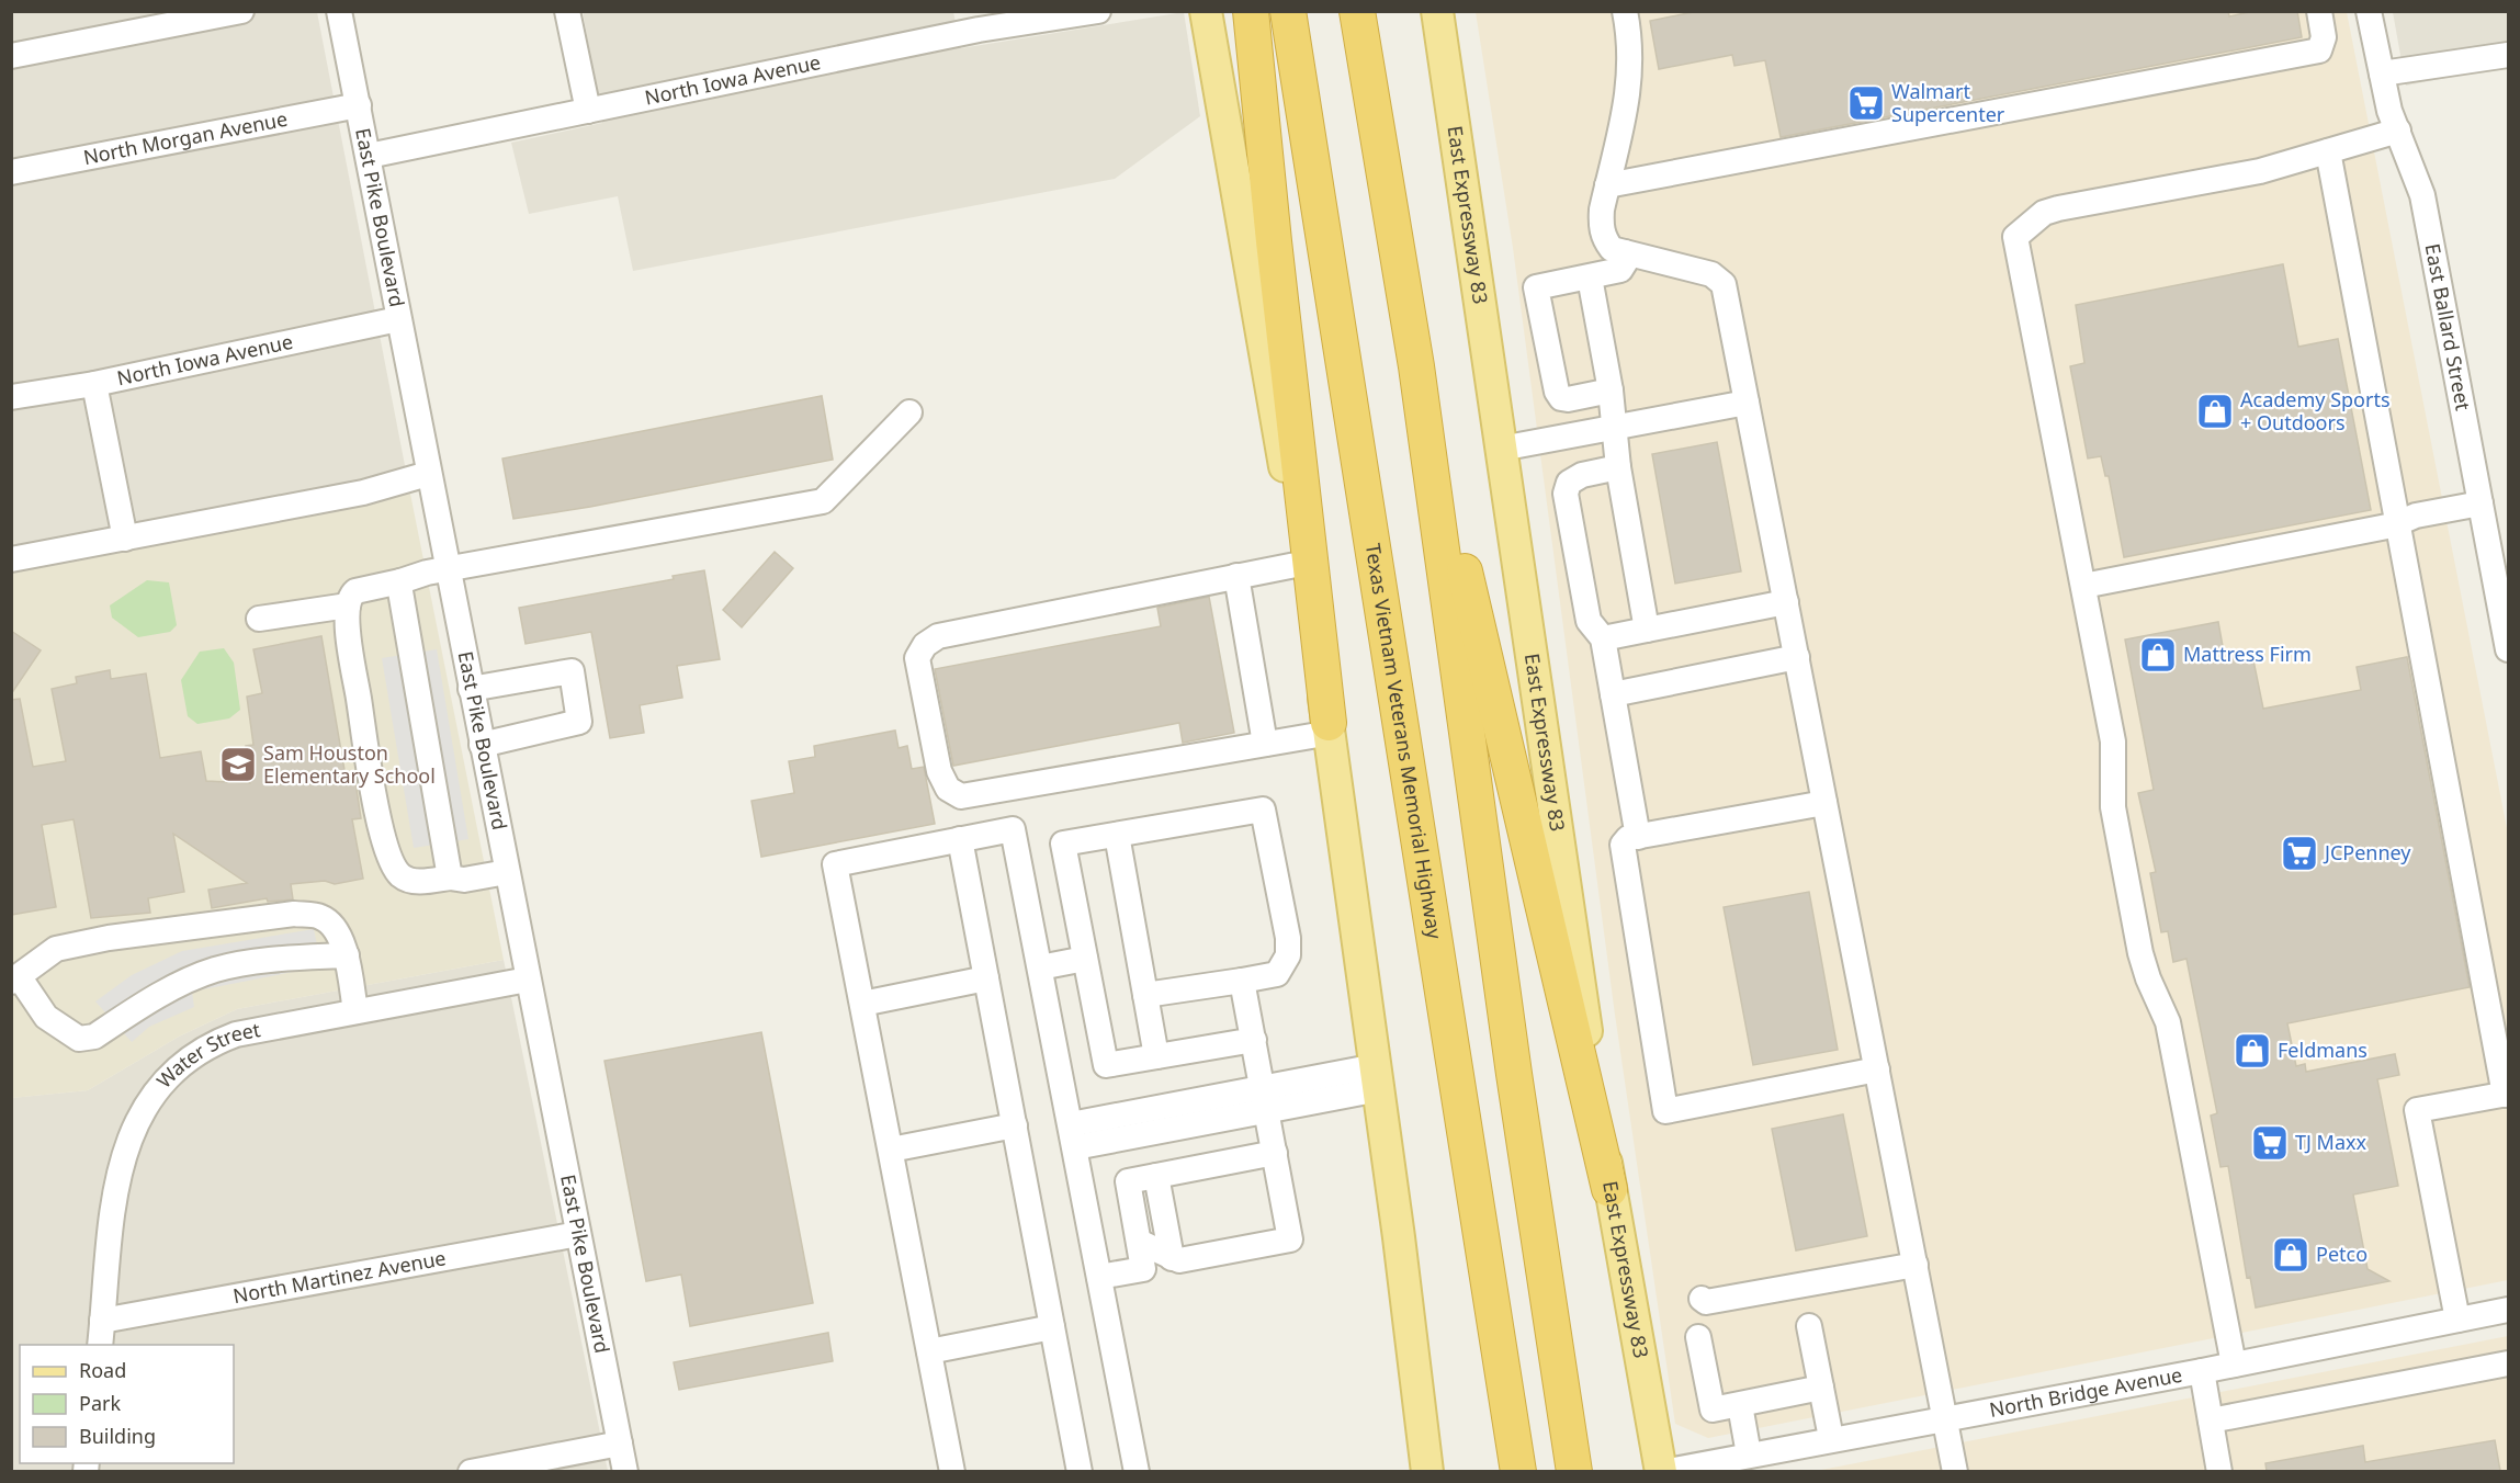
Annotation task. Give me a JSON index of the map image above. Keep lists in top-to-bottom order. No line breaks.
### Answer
{"streets":{"highway":["Texas Vietnam Veterans Memorial Highway"],"main road":["East Expressway 83"],"street":["North Iowa Avenue","North Morgan Avenue","East Pike Boulevard","East Ballard Street","Water Street","North Martinez Avenue","North Bridge Avenue"]},"crossings":[["North Iowa Avenue","East Pike Boulevard"],["North Morgan Avenue","East Pike Boulevard"],["East Expressway 83","North Bridge Avenue"],["East Pike Boulevard","Water Street"],["East Pike Boulevard","North Martinez Avenue"],["Water Street","North Martinez Avenue"]],"places":{"supermarket":["Walmart Supercenter","JCPenney","TJ Maxx"],"shop":["Academy Sports + Outdoors","Mattress Firm","Feldmans","Petco"],"school or university":["Sam Houston Elementary School"]},"legend":["Road","Park","Building"]}
